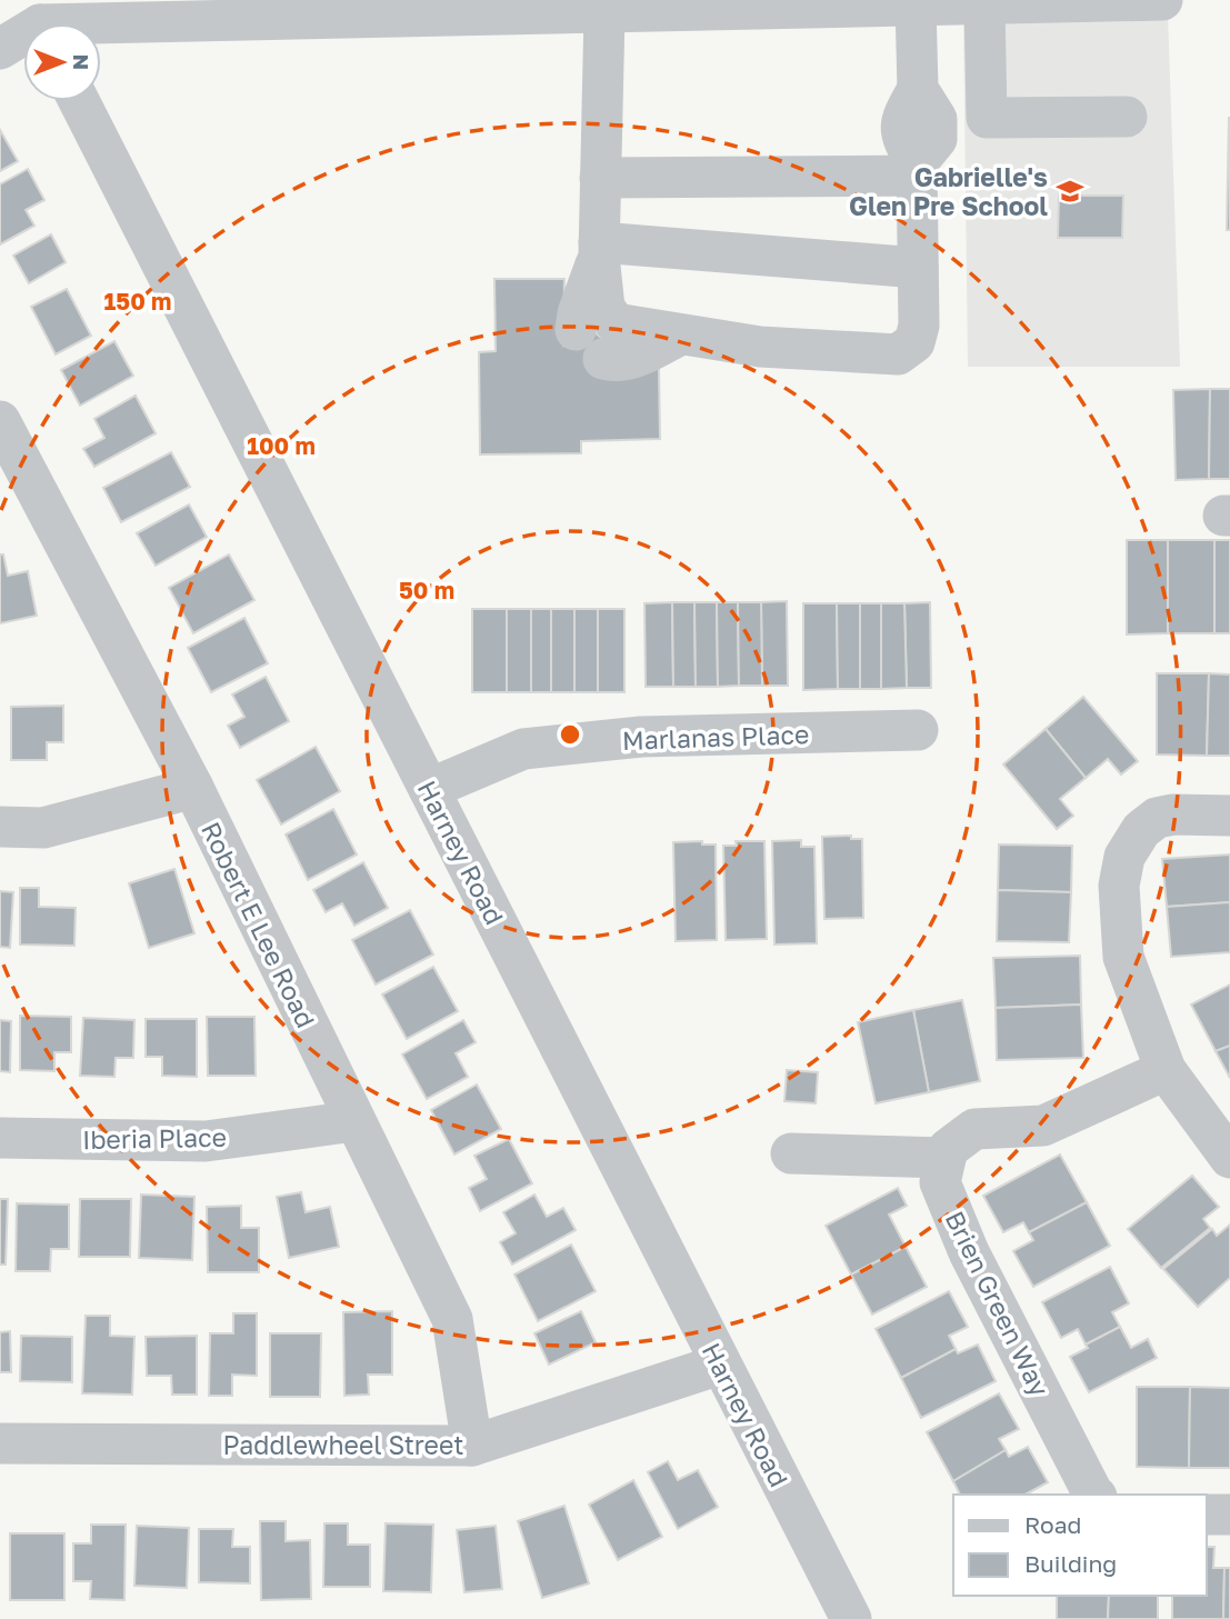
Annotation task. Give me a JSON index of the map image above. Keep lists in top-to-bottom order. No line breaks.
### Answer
{"streets":{"street":["Marlanas Place","Harney Road","Robert E Lee Road","Iberia Place","Brien Green Way","Paddlewheel Street"]},"crossings":[["Marlanas Place","Harney Road"],["Harney Road","Paddlewheel Street"],["Robert E Lee Road","Iberia Place"],["Robert E Lee Road","Paddlewheel Street"]],"places":{"school or university":["Gabrielle's Glen Pre School"]},"legend":["Road","Building"],"north":"right","rings":["150 m","100 m","50 m"]}
